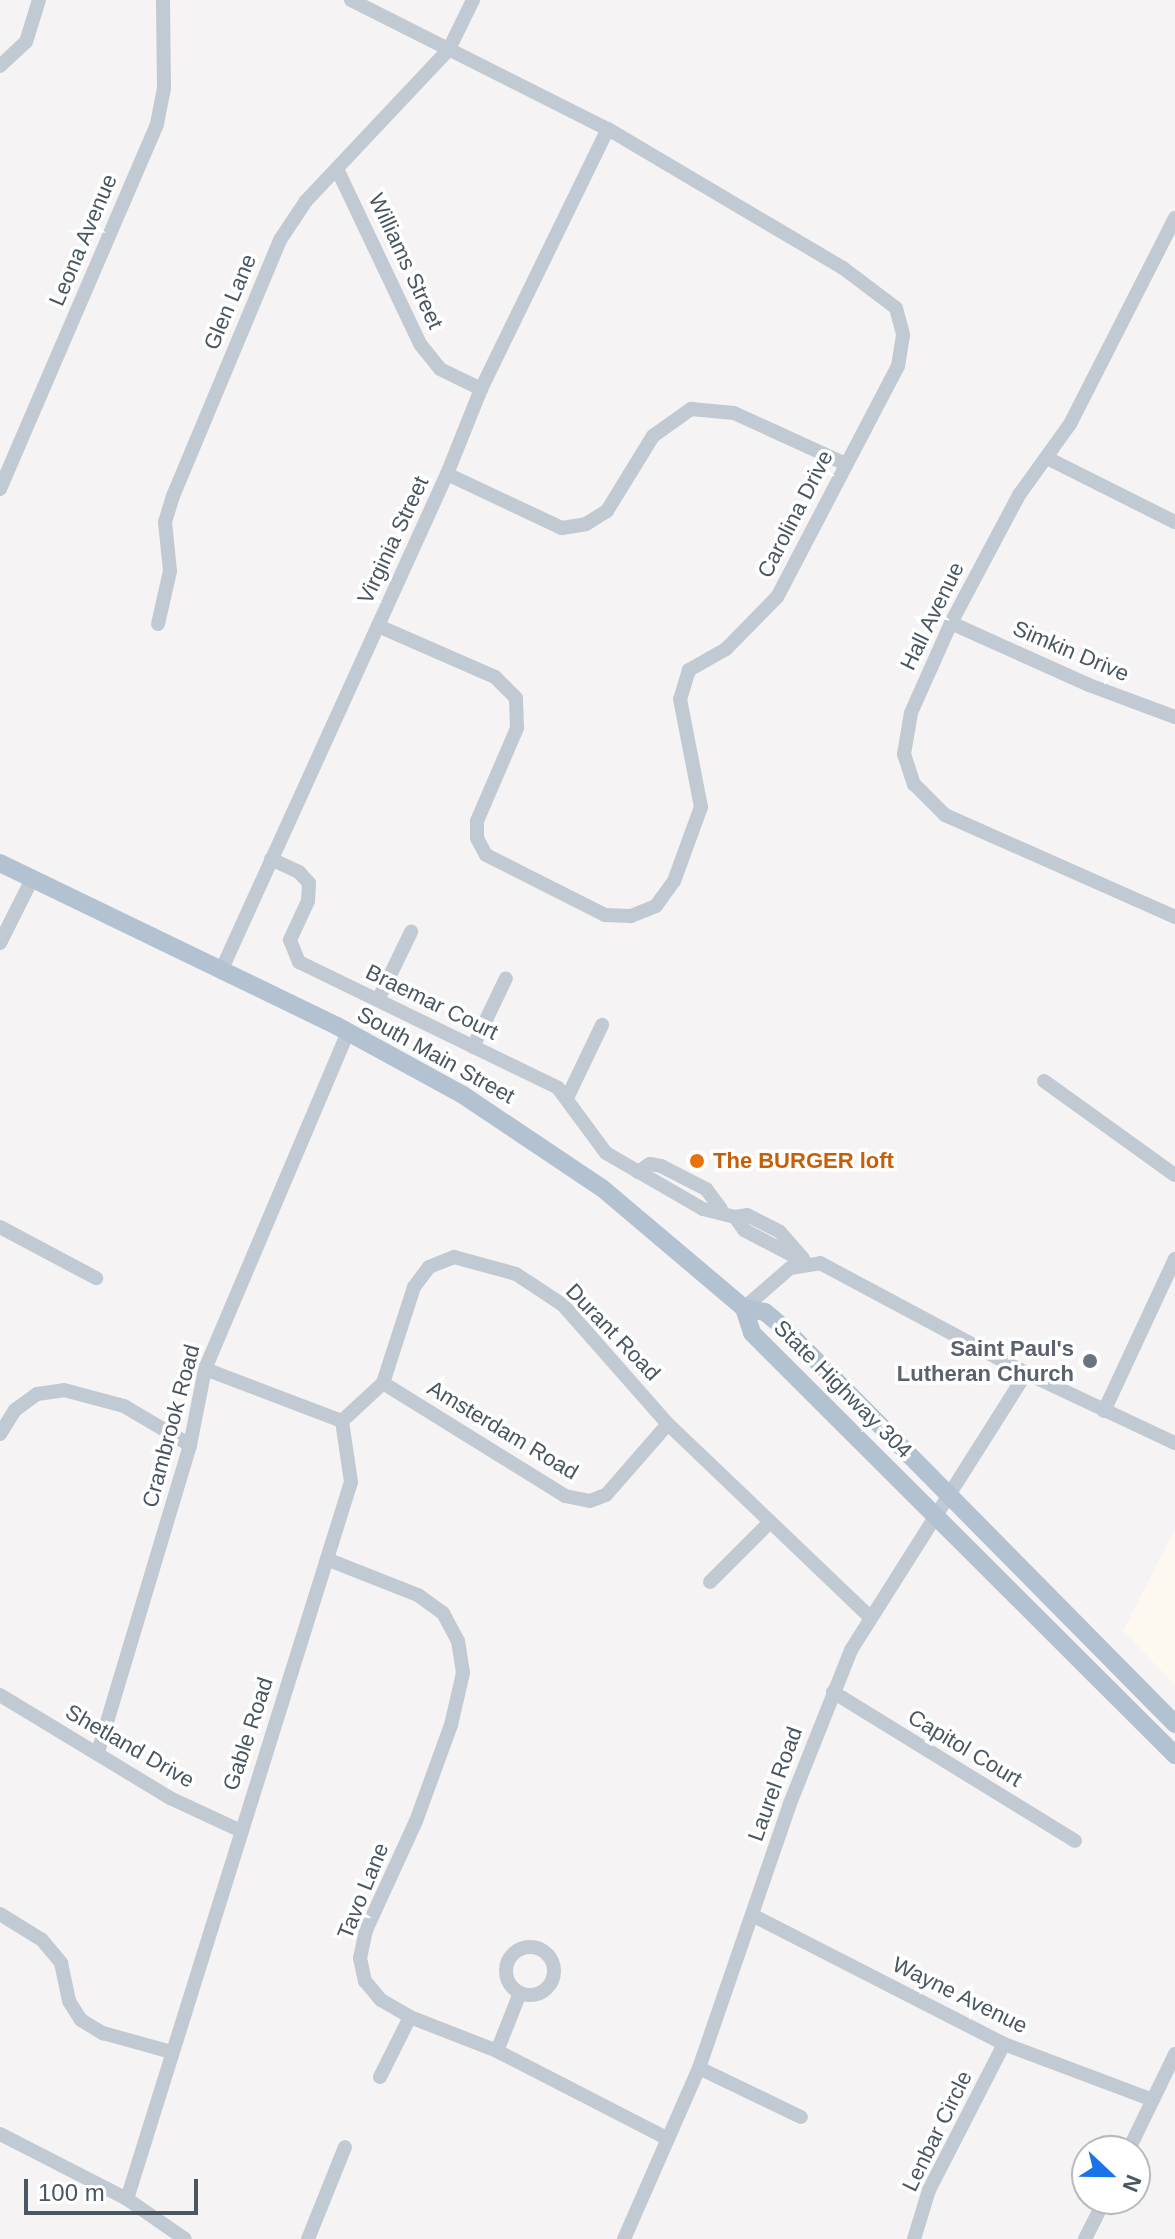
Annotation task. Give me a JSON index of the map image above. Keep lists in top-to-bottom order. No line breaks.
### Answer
{"streets":{"main road":["South Main Street","State Highway 304"],"street":["Leona Avenue","Williams Street","Glen Lane","Carolina Drive","Virginia Street","Hall Avenue","Simkin Drive","Braemar Court","Durant Road","Crambrook Road","Amsterdam Road","Gable Road","Shetland Drive","Capitol Court","Laurel Road","Tavo Lane","Wayne Avenue","Lenbar Circle"]},"crossings":[["Williams Street","Glen Lane"],["Williams Street","Virginia Street"],["Glen Lane","Carolina Drive"],["Carolina Drive","Virginia Street"],["Virginia Street","Braemar Court"],["Virginia Street","South Main Street"],["Hall Avenue","Simkin Drive"],["South Main Street","State Highway 304"],["South Main Street","Crambrook Road"],["Durant Road","Amsterdam Road"],["Durant Road","Gable Road"],["Durant Road","Laurel Road"],["State Highway 304","Laurel Road"],["Crambrook Road","Shetland Drive"],["Gable Road","Shetland Drive"],["Gable Road","Tavo Lane"],["Capitol Court","Laurel Road"],["Laurel Road","Tavo Lane"],["Laurel Road","Wayne Avenue"],["Wayne Avenue","Lenbar Circle"]],"places":["The BURGER loft","Saint Paul's Lutheran Church"],"scale_bar":"100 m","north":"right"}
